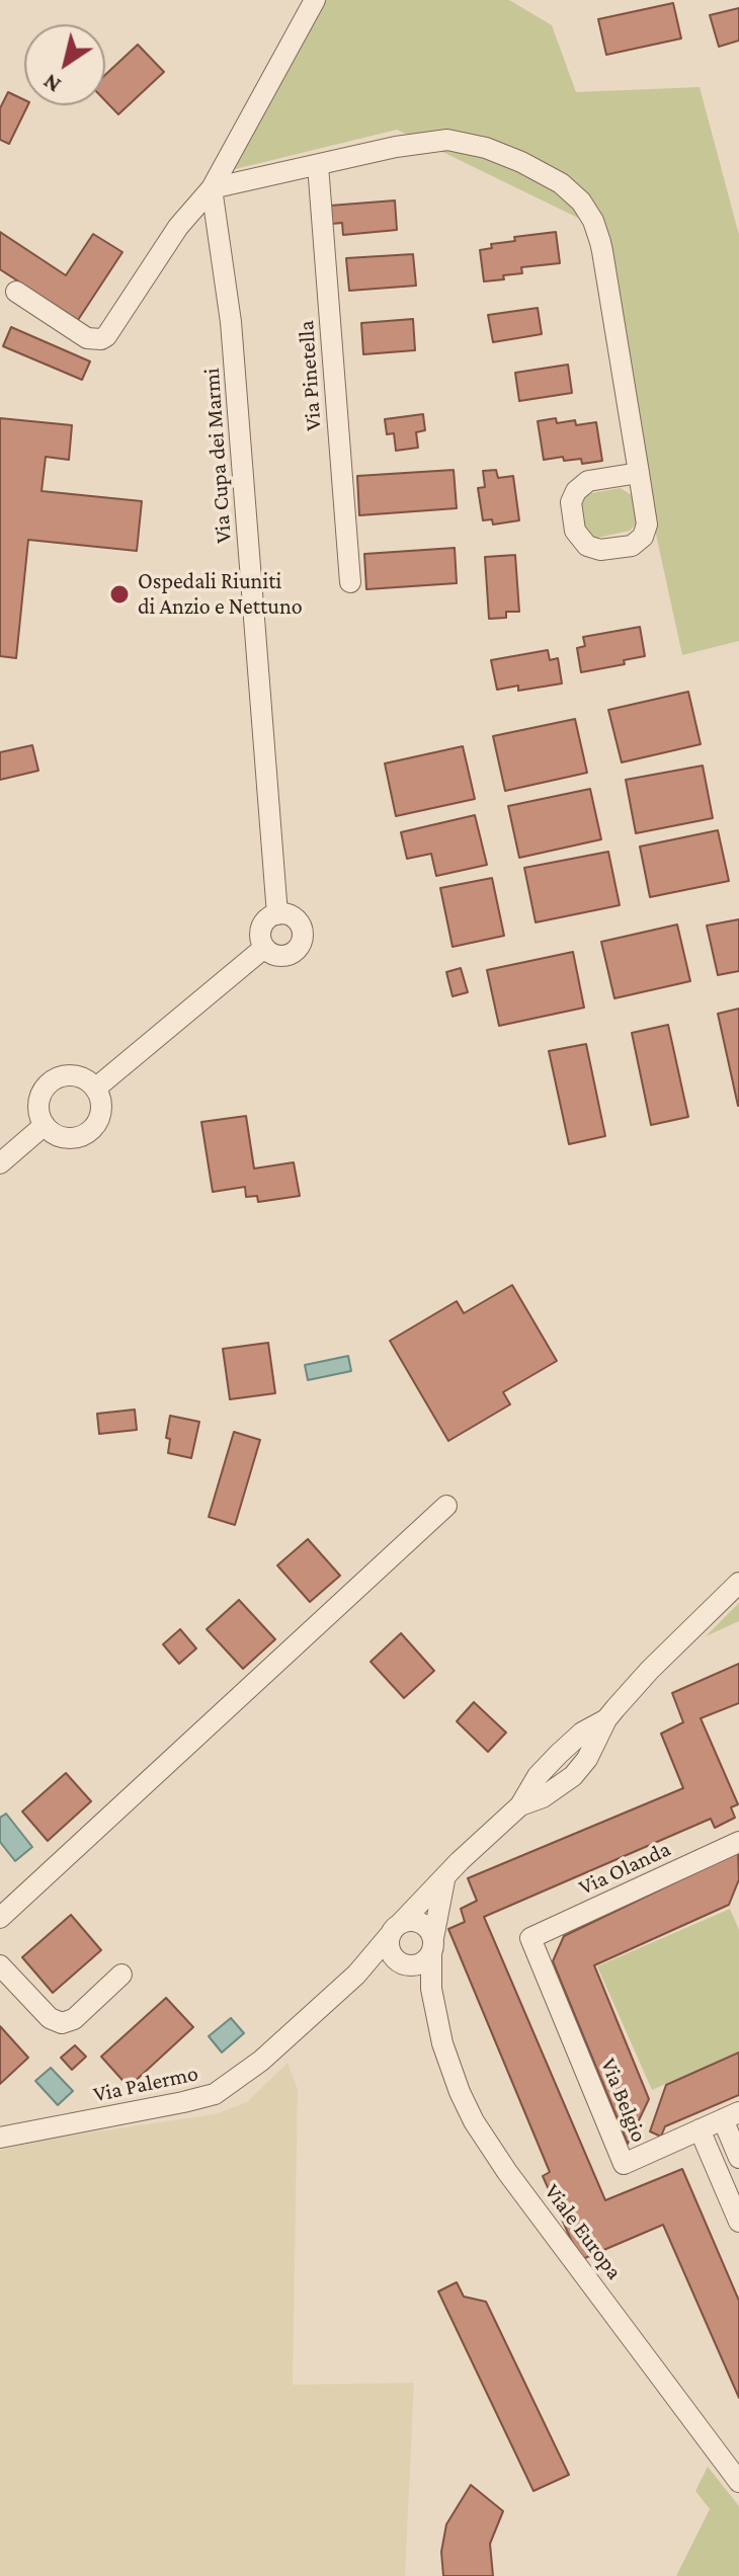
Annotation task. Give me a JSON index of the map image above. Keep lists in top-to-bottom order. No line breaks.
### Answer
{"streets":{"street":["Via Pinetella","Via Cupa dei Marmi","Via Olanda","Via Palermo","Via Belgio","Viale Europa"]},"crossings":[["Via Olanda","Via Belgio"],["Via Palermo","Viale Europa"]],"places":["Ospedali Riuniti di Anzio e Nettuno"],"north":"bottom left"}
